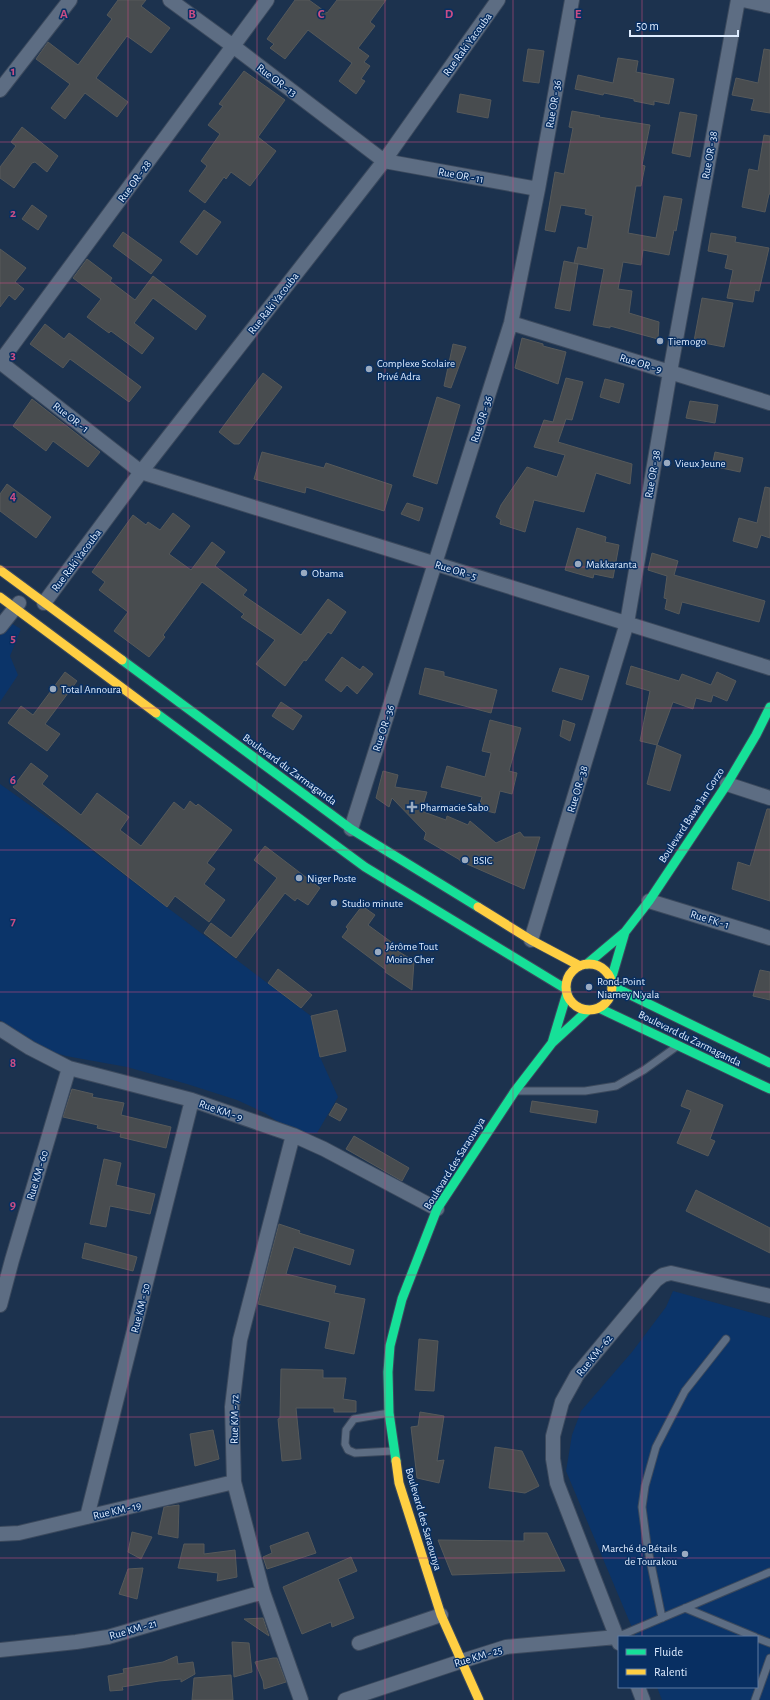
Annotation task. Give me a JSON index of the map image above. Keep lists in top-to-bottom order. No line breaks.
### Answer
{"streets":{"main road":["Boulevard du Zarmaganda","Boulevard Bawa Jan Gorzo","Boulevard des Saraounya"],"street":["Rue Raki Yacouba","Rue OR - 13","Rue OR - 36","Rue OR - 38","Rue OR - 11","Rue OR - 28","Rue OR - 9","Rue OR - 1","Rue OR - 5","Rue FK - 1","Rue KM - 9","Rue KM - 60","Rue KM - 50","Rue KM - 62","Rue KM - 72","Rue KM - 19","Rue KM - 21","Rue KM - 25"]},"crossings":[["Rue Raki Yacouba","Rue OR - 13"],["Rue Raki Yacouba","Rue OR - 11"],["Rue Raki Yacouba","Rue OR - 1"],["Rue Raki Yacouba","Rue OR - 5"],["Rue Raki Yacouba","Boulevard du Zarmaganda"],["Rue OR - 13","Rue OR - 11"],["Rue OR - 13","Rue OR - 28"],["Rue OR - 36","Rue OR - 11"],["Rue OR - 36","Rue OR - 9"],["Rue OR - 36","Rue OR - 5"],["Rue OR - 36","Boulevard du Zarmaganda"],["Rue OR - 38","Rue OR - 9"],["Rue OR - 38","Rue OR - 5"],["Rue OR - 38","Boulevard du Zarmaganda"],["Rue OR - 28","Rue OR - 1"],["Rue OR - 1","Rue OR - 5"],["Boulevard du Zarmaganda","Boulevard Bawa Jan Gorzo"],["Boulevard du Zarmaganda","Boulevard des Saraounya"],["Boulevard Bawa Jan Gorzo","Rue FK - 1"],["Boulevard Bawa Jan Gorzo","Boulevard des Saraounya"],["Rue KM - 9","Boulevard des Saraounya"],["Rue KM - 9","Rue KM - 60"],["Rue KM - 9","Rue KM - 50"],["Rue KM - 9","Rue KM - 72"],["Boulevard des Saraounya","Rue KM - 25"],["Rue KM - 50","Rue KM - 19"],["Rue KM - 62","Rue KM - 25"],["Rue KM - 72","Rue KM - 19"],["Rue KM - 72","Rue KM - 21"]],"places":{"other":["Tiemogo","Complexe Scolaire Privé Adra","Vieux Jeune","Makkaranta","Obama","Total Annoura","BSIC","Niger Poste","Studio minute","Jérôme Tout Moins Cher","Rond-Point Niamey N'yala","Marché de Bétails de Tourakou"],"health":["Pharmacie Sabo"]},"legend":["Fluide","Ralenti"],"scale_bar":"50 m","grid":{"columns":["A","B","C","D","E"],"rows":["1","2","3","4","5","6","7","8","9"]}}
